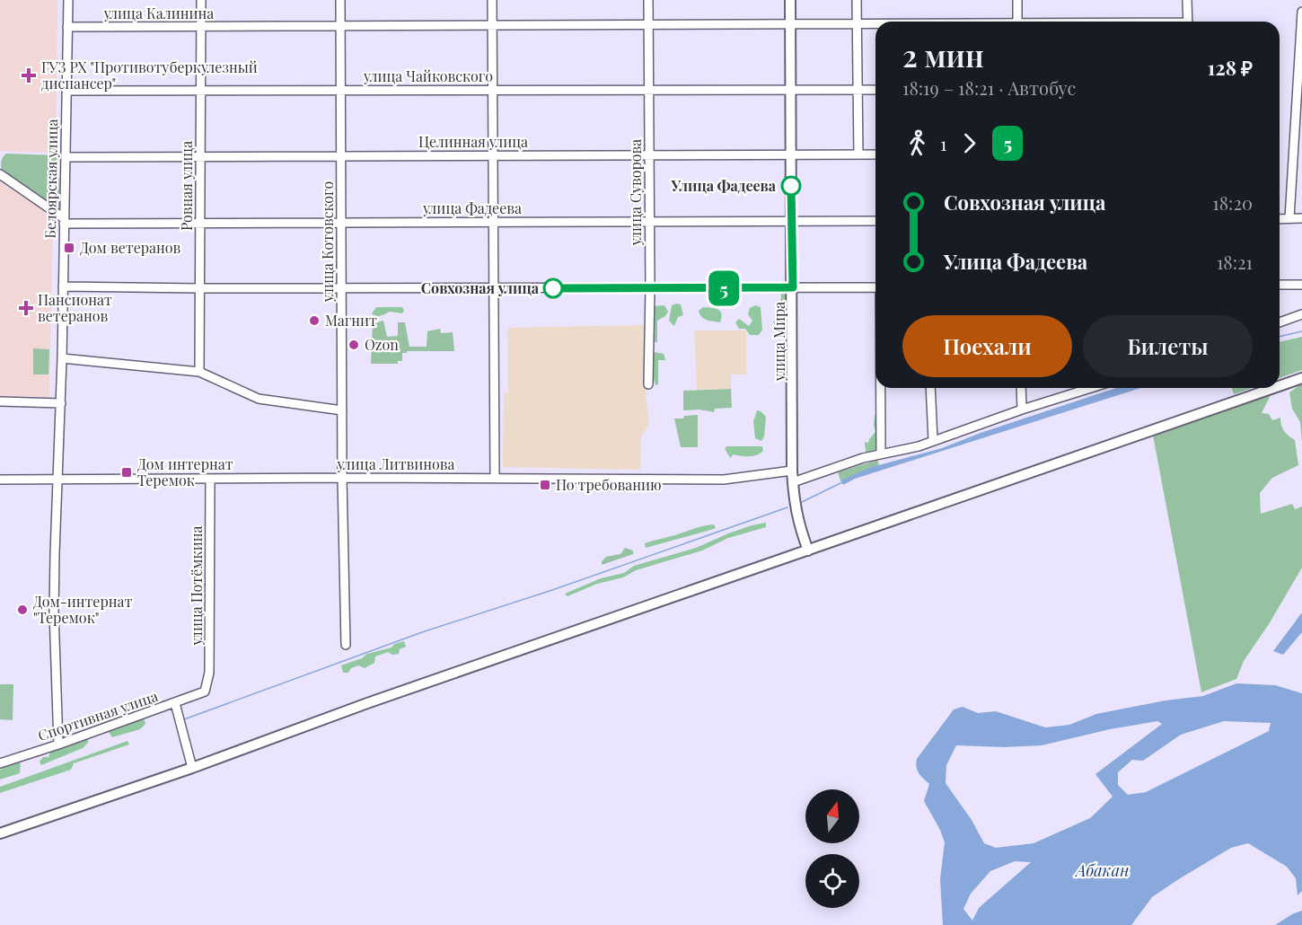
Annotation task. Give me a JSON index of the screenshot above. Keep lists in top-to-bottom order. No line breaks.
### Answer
{"streets":{"main road":["улица Мира"],"street":["улица Калинина","улица Чайковского","Целинная улица","Белоярская улица","Ровная улица","улица Суворова","улица Фадеева","улица Котовского","улица Литвинова","улица Потёмкина","Спортивная улица"]},"crossings":[["улица Калинина","Белоярская улица"],["улица Калинина","Ровная улица"],["улица Калинина","улица Суворова"],["улица Калинина","улица Котовского"],["улица Калинина","улица Мира"],["улица Чайковского","Белоярская улица"],["улица Чайковского","Ровная улица"],["улица Чайковского","улица Суворова"],["улица Чайковского","улица Котовского"],["улица Чайковского","улица Мира"],["Целинная улица","Белоярская улица"],["Целинная улица","Ровная улица"],["Целинная улица","улица Суворова"],["Целинная улица","улица Котовского"],["Целинная улица","улица Мира"],["Белоярская улица","улица Фадеева"],["Белоярская улица","улица Литвинова"],["Белоярская улица","Спортивная улица"],["Ровная улица","улица Фадеева"],["улица Суворова","улица Фадеева"],["улица Фадеева","улица Котовского"],["улица Фадеева","улица Мира"],["улица Котовского","улица Литвинова"],["улица Мира","улица Литвинова"],["улица Литвинова","улица Потёмкина"],["улица Потёмкина","Спортивная улица"]],"water":["Абакан"],"places":{"health":["ГУЗ РХ \"Противотуберкулезный диспансер\"","Пансионат ветеранов"],"other":["Улица Фадеева","Совхозная улица","Магнит","Ozon","Дом-интернат \"Теремок\""],"transit":["Дом ветеранов","Дом интернат Теремок","По требованию"]},"lines":["bus line 5"],"north":"top","page":{"on_map":"5","heading":["2 мин","18:19 – 18:21 · Автобус","128 ₽"],"legs":["1","5"],"list":[{"name":"Совхозная улица","value":"18:20"},{"name":"Улица Фадеева","value":"18:21"}],"buttons":["Поехали","Билеты"]}}
